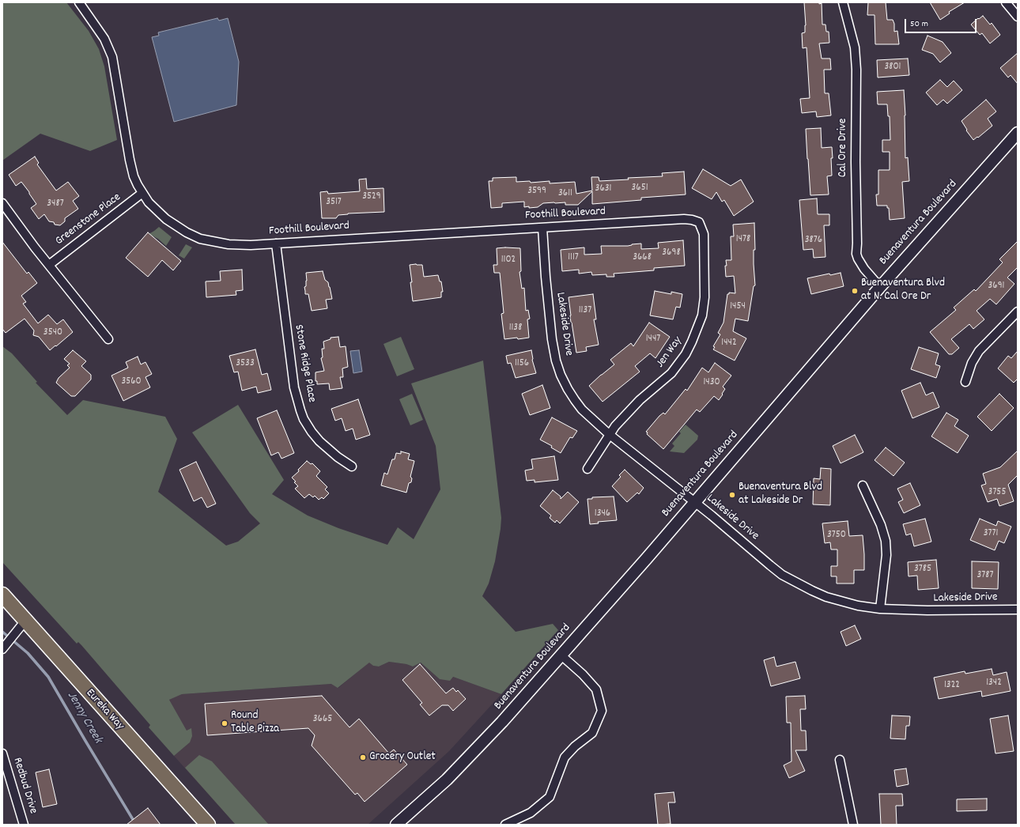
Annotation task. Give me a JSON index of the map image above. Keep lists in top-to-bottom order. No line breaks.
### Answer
{"streets":{"highway":["Eureka Way"],"main road":["Buenaventura Boulevard"],"street":["Cal Ore Drive","Foothill Boulevard","Greenstone Place","Lakeside Drive","Jen Way","Stone Ridge Place","Redbud Drive"]},"crossings":[["Cal Ore Drive","Buenaventura Boulevard"],["Foothill Boulevard","Greenstone Place"],["Foothill Boulevard","Lakeside Drive"],["Foothill Boulevard","Jen Way"],["Foothill Boulevard","Stone Ridge Place"],["Buenaventura Boulevard","Lakeside Drive"],["Lakeside Drive","Jen Way"]],"water":["Jenny Creek"],"places":["Buenaventura Blvd at N. Cal Ore Dr","Buenaventura Blvd at Lakeside Dr","Round Table Pizza","Grocery Outlet"],"house_numbers":["3801","3651","3631","3599","3611","3529","3517","3487","1478","3876","3698","1117","3668","1102","3691","1454","1137","1138","3540","1447","1442","3533","1156","3560","1430","3755","1346","3771","3750","3785","3787","1342","1322","3665"],"scale_bar":"50 m"}
